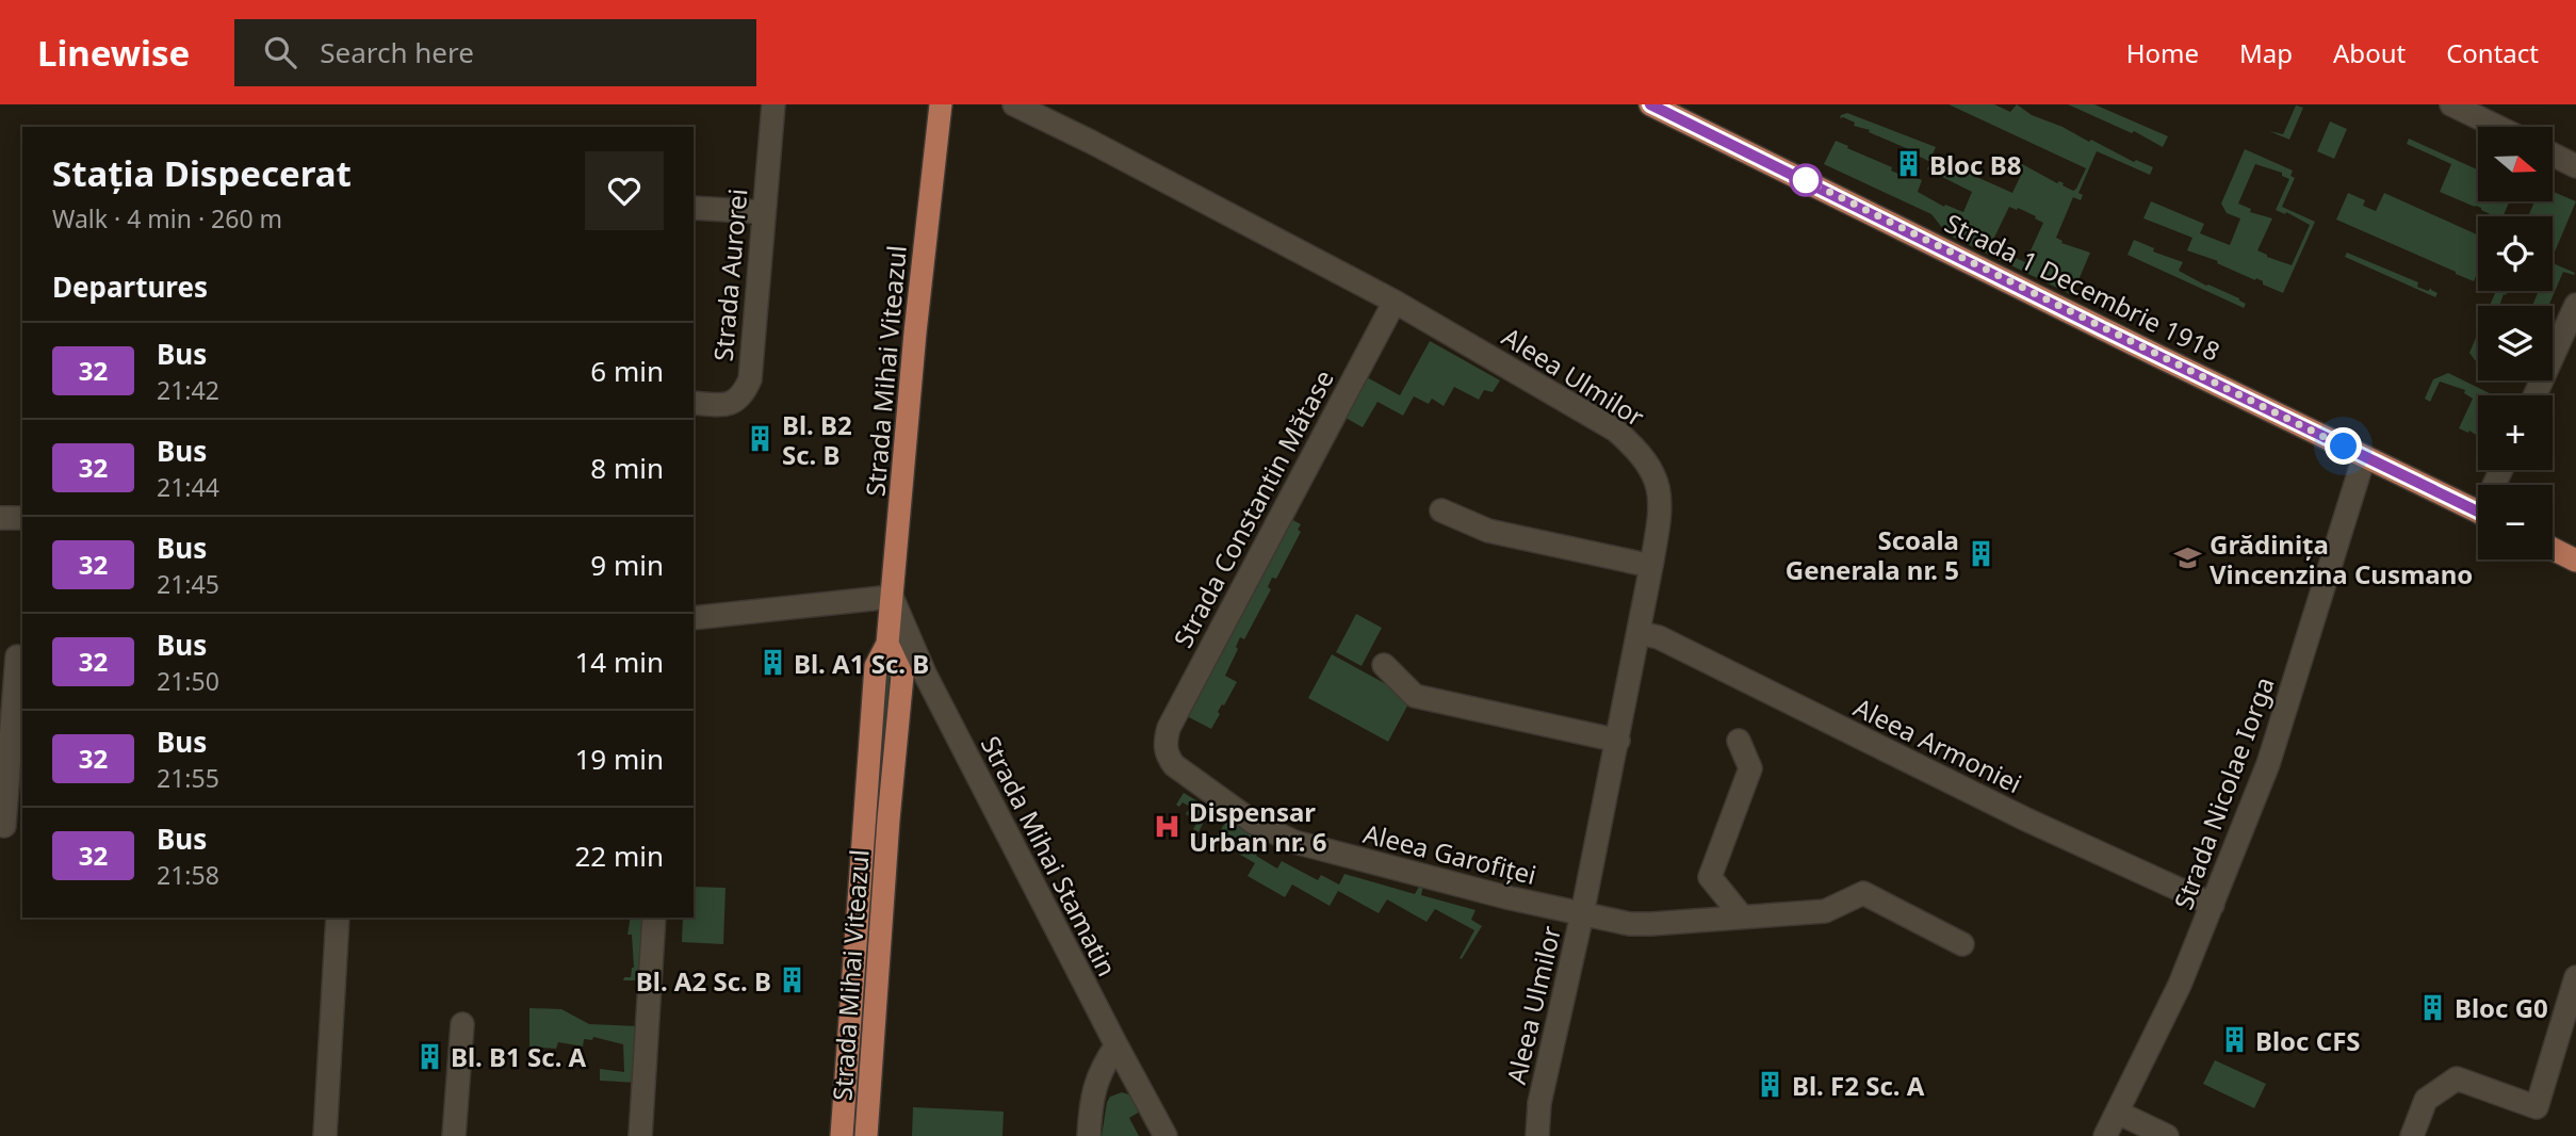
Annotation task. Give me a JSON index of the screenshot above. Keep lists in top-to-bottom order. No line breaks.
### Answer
{"streets":{"main road":["Strada 1 Decembrie 1918","Strada Mihai Viteazul"],"street":["Strada Aurorei","Aleea Ulmilor","Strada Constantin Mătase","Aleea Armoniei","Strada Nicolae Iorga","Aleea Garofiței","Strada Mihai Stamatin"]},"crossings":[["Strada 1 Decembrie 1918","Strada Nicolae Iorga"],["Strada Mihai Viteazul","Strada Mihai Stamatin"],["Aleea Ulmilor","Strada Constantin Mătase"],["Aleea Ulmilor","Aleea Armoniei"],["Aleea Ulmilor","Aleea Garofiței"],["Strada Constantin Mătase","Aleea Garofiței"],["Aleea Armoniei","Strada Nicolae Iorga"]],"places":{"building":["Bloc B8","Bl. B2 Sc. B","Scoala Generala nr. 5","Bl. A1 Sc. B","Bl. A2 Sc. B","Bloc G0","Bloc CFS","Bl. B1 Sc. A","Bl. F2 Sc. A"],"school or university":["Grădinița Vincenzina Cusmano"],"hospital":["Dispensar Urban nr. 6"]},"lines":["bus line 32"],"north":"right","page":{"header":"Linewise","search":"Search here","nav":["Home","Map","About","Contact"],"map_buttons":["+","−"],"heading":[["Stația Dispecerat","Walk · 4 min · 260 m"],"Departures"],"list":[{"mark":"32","name":"Bus","note":"21:42","value":"6 min"},{"mark":"32","name":"Bus","note":"21:44","value":"8 min"},{"mark":"32","name":"Bus","note":"21:45","value":"9 min"},{"mark":"32","name":"Bus","note":"21:50","value":"14 min"},{"mark":"32","name":"Bus","note":"21:55","value":"19 min"},{"mark":"32","name":"Bus","note":"21:58","value":"22 min"}]}}
